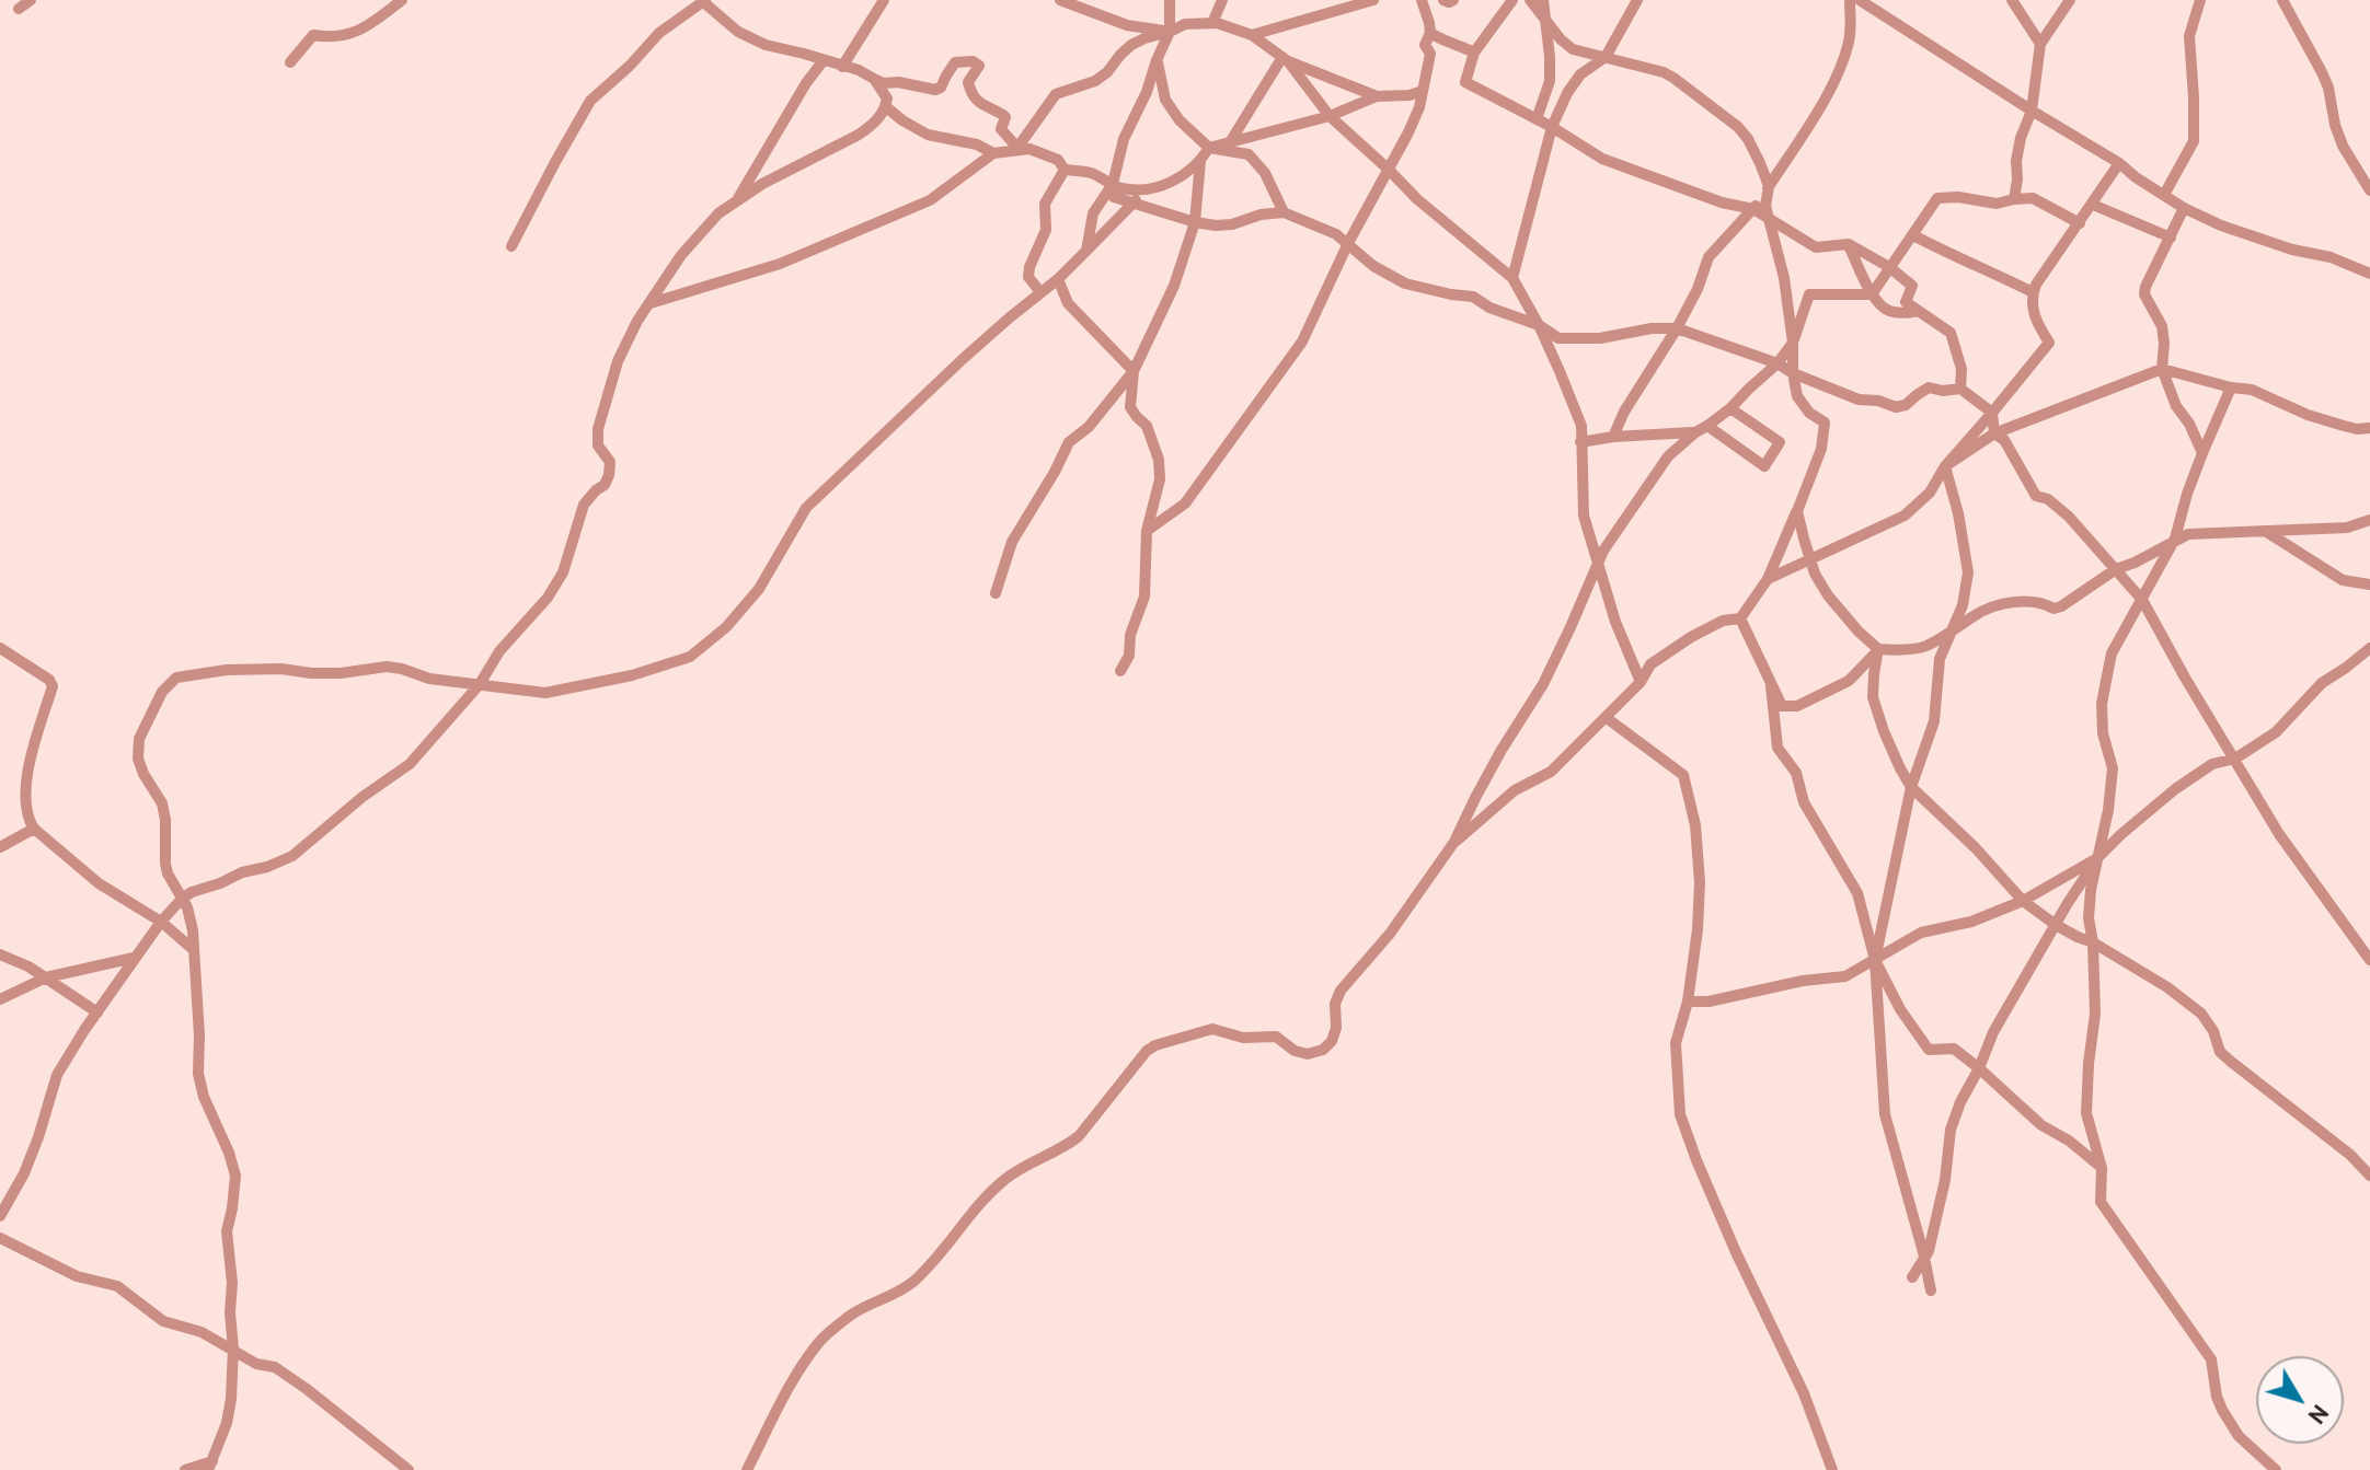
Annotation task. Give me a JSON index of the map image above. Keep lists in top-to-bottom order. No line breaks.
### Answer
{"north":"bottom right"}
